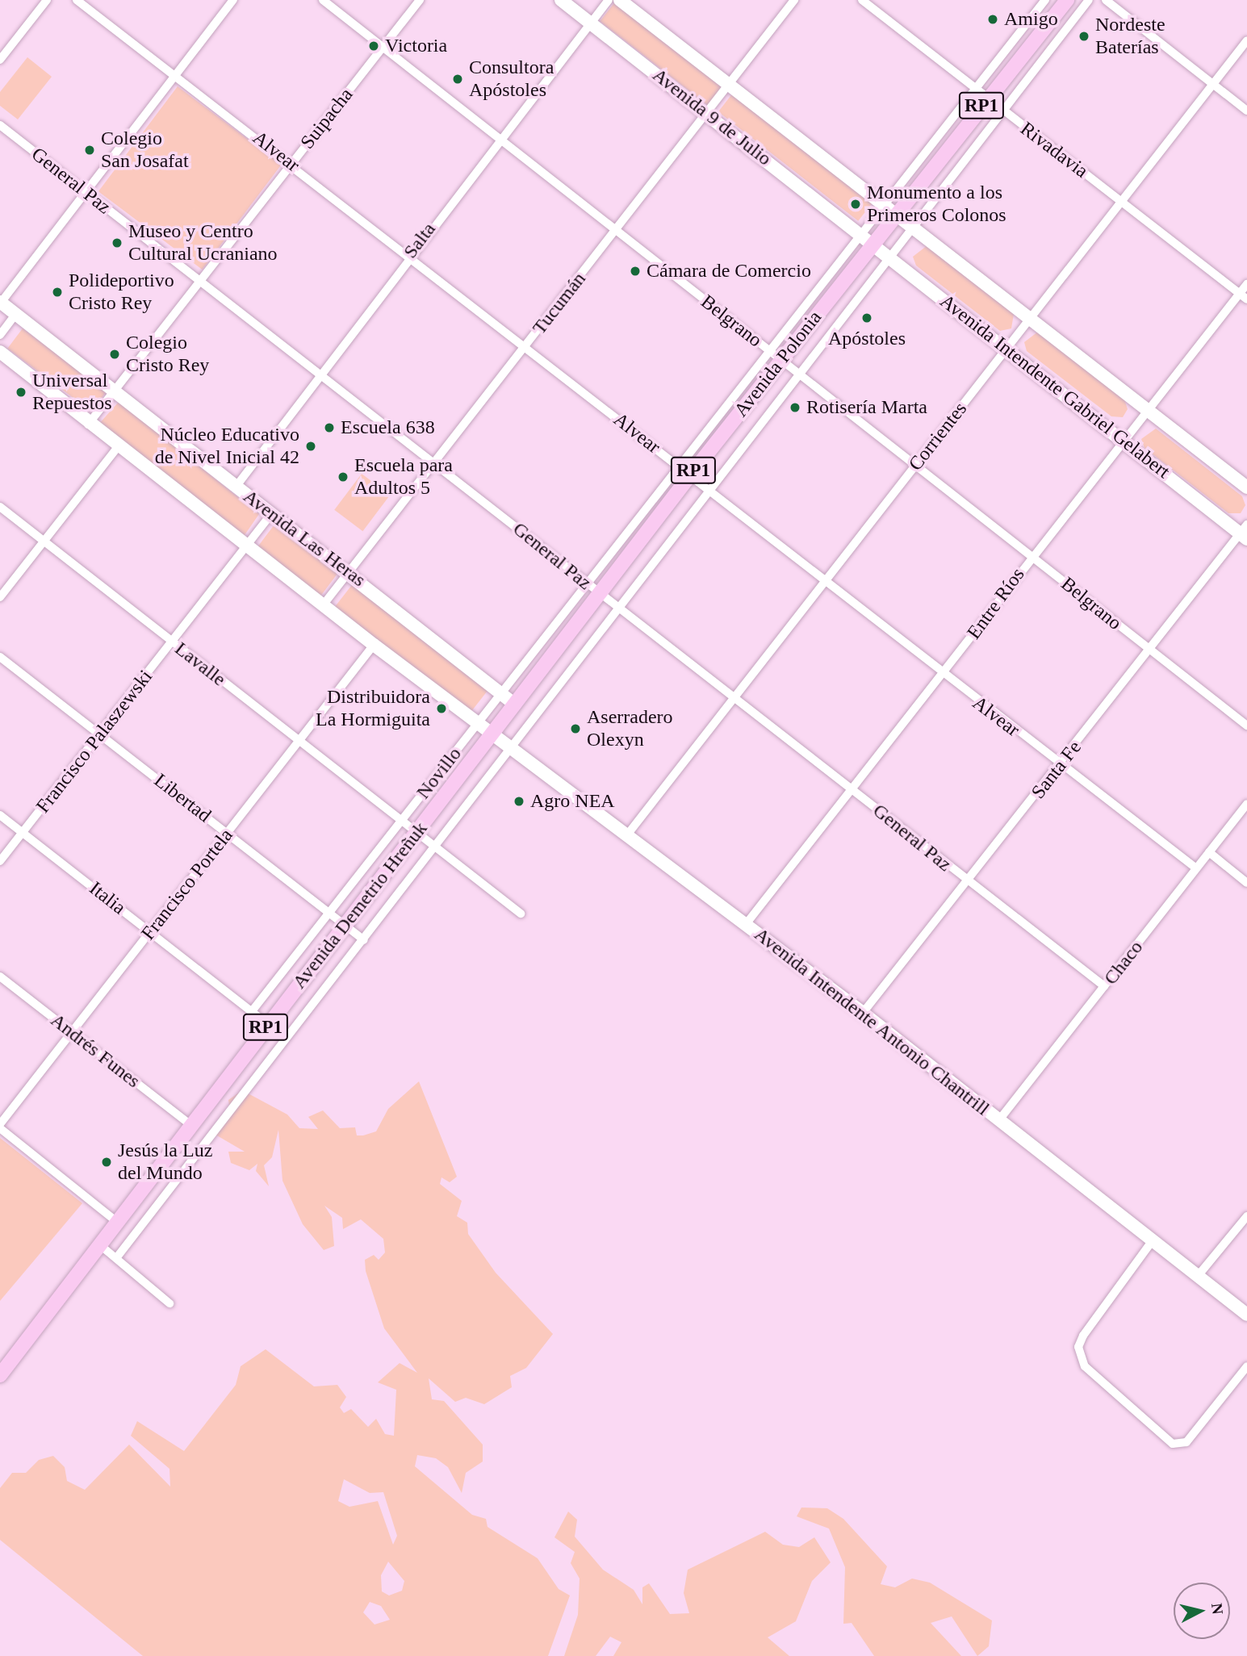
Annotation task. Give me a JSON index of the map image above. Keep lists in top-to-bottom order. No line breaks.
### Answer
{"streets":{"main road":["RP1","Avenida 9 de Julio","Avenida Polonia","Avenida Intendente Gabriel Gelabert","Avenida Las Heras","Avenida Demetrio Hreñuk","Avenida Intendente Antonio Chantrill"],"street":["Suipacha","Rivadavia","Alvear","General Paz","Salta","Tucumán","Belgrano","Corrientes","Entre Ríos","Lavalle","Francisco Palaszewski","Santa Fe","Novillo","Libertad","Francisco Portela","Italia","Chaco","Andrés Funes"]},"crossings":[["Avenida 9 de Julio","Salta"],["Avenida 9 de Julio","Tucumán"],["Avenida 9 de Julio","Avenida Polonia"],["Avenida 9 de Julio","Avenida Intendente Gabriel Gelabert"],["Suipacha","Alvear"],["Suipacha","General Paz"],["Suipacha","Belgrano"],["Suipacha","Avenida Las Heras"],["Rivadavia","Avenida Polonia"],["Rivadavia","Corrientes"],["Rivadavia","Entre Ríos"],["Rivadavia","Avenida Demetrio Hreñuk"],["Alvear","Salta"],["Alvear","Tucumán"],["Alvear","Avenida Polonia"],["Alvear","Corrientes"],["Alvear","Entre Ríos"],["Alvear","Santa Fe"],["Alvear","Avenida Demetrio Hreñuk"],["Alvear","Chaco"],["General Paz","Salta"],["General Paz","Tucumán"],["General Paz","Avenida Polonia"],["General Paz","Corrientes"],["General Paz","Entre Ríos"],["General Paz","Santa Fe"],["General Paz","Avenida Demetrio Hreñuk"],["General Paz","Chaco"],["Salta","Belgrano"],["Salta","Avenida Las Heras"],["Tucumán","Belgrano"],["Tucumán","Avenida Las Heras"],["Belgrano","Avenida Polonia"],["Belgrano","Corrientes"],["Belgrano","Entre Ríos"],["Belgrano","Santa Fe"],["Belgrano","Avenida Demetrio Hreñuk"],["Avenida Polonia","Avenida Intendente Gabriel Gelabert"],["Avenida Polonia","Avenida Las Heras"],["Avenida Polonia","Novillo"],["Avenida Polonia","Avenida Demetrio Hreñuk"],["Avenida Polonia","Avenida Intendente Antonio Chantrill"],["Avenida Intendente Gabriel Gelabert","Corrientes"],["Avenida Intendente Gabriel Gelabert","Entre Ríos"],["Avenida Intendente Gabriel Gelabert","Santa Fe"],["Avenida Intendente Gabriel Gelabert","Avenida Demetrio Hreñuk"],["Corrientes","Avenida Intendente Antonio Chantrill"],["Avenida Las Heras","Francisco Palaszewski"],["Avenida Las Heras","Novillo"],["Avenida Las Heras","Francisco Portela"],["Avenida Las Heras","Avenida Demetrio Hreñuk"],["Avenida Las Heras","Avenida Intendente Antonio Chantrill"],["Entre Ríos","Avenida Intendente Antonio Chantrill"],["Lavalle","Francisco Palaszewski"],["Lavalle","Novillo"],["Lavalle","Francisco Portela"],["Lavalle","Avenida Demetrio Hreñuk"],["Francisco Palaszewski","Libertad"],["Francisco Palaszewski","Italia"],["Santa Fe","Avenida Intendente Antonio Chantrill"],["Novillo","Libertad"],["Novillo","Italia"],["Libertad","Francisco Portela"],["Libertad","Avenida Demetrio Hreñuk"],["Francisco Portela","Italia"],["Francisco Portela","Andrés Funes"],["Italia","Avenida Demetrio Hreñuk"],["Avenida Demetrio Hreñuk","Avenida Intendente Antonio Chantrill"],["Avenida Demetrio Hreñuk","Andrés Funes"],["Chaco","Avenida Intendente Antonio Chantrill"]],"places":["Amigo","Nordeste Baterías","Victoria","Consultora Apóstoles","Colegio San Josafat","Monumento a los Primeros Colonos","Museo y Centro Cultural Ucraniano","Cámara de Comercio","Polideportivo Cristo Rey","Apóstoles","Colegio Cristo Rey","Universal Repuestos","Rotisería Marta","Escuela 638","Núcleo Educativo de Nivel Inicial 42","Escuela para Adultos 5","Distribuidora La Hormiguita","Aserradero Olexyn","Agro NEA","Jesús la Luz del Mundo"],"north":"right"}
